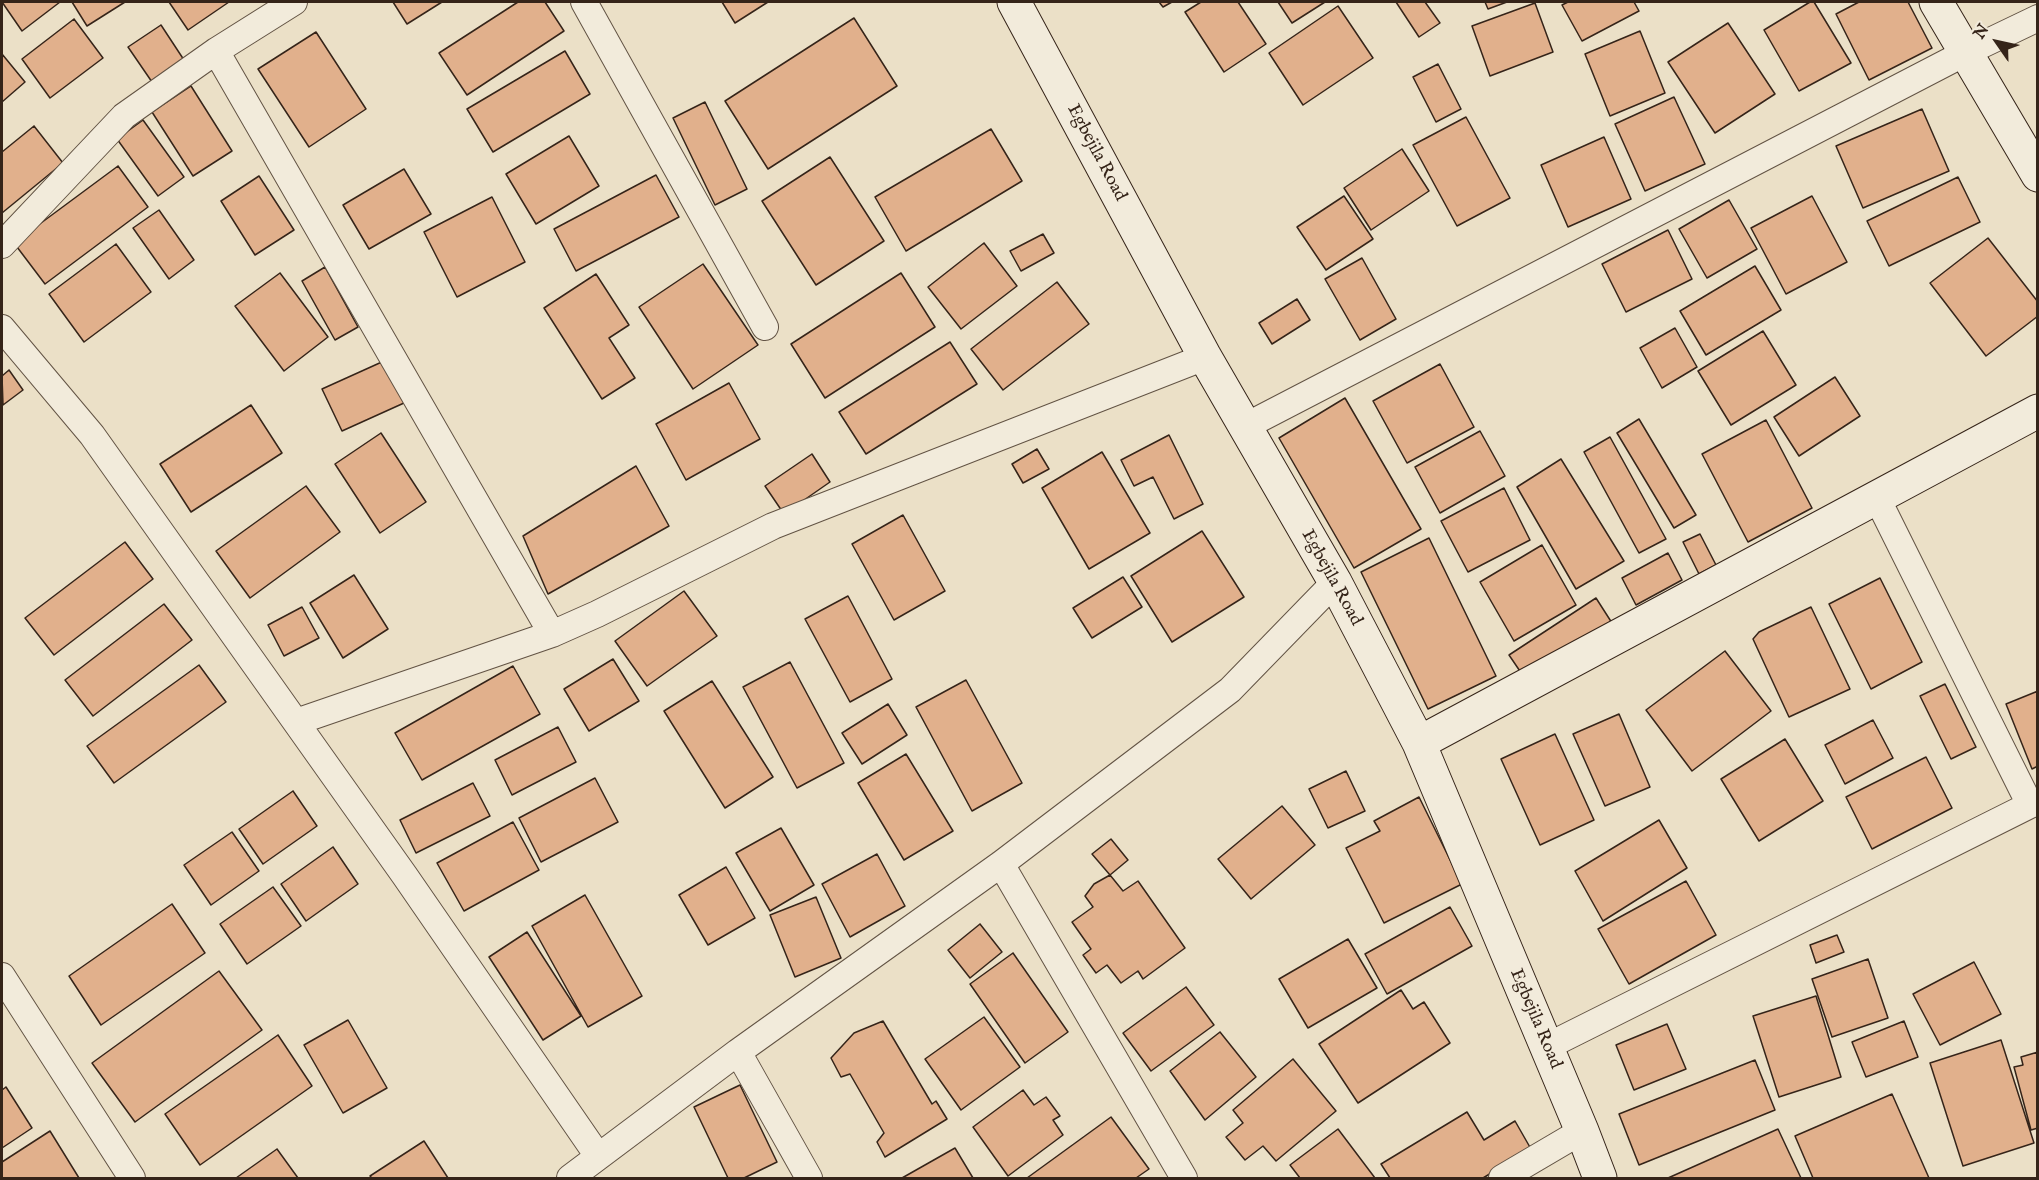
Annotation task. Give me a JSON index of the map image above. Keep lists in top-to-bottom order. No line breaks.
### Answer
{"streets":{"street":["Egbejila Road"]},"north":"top left"}
